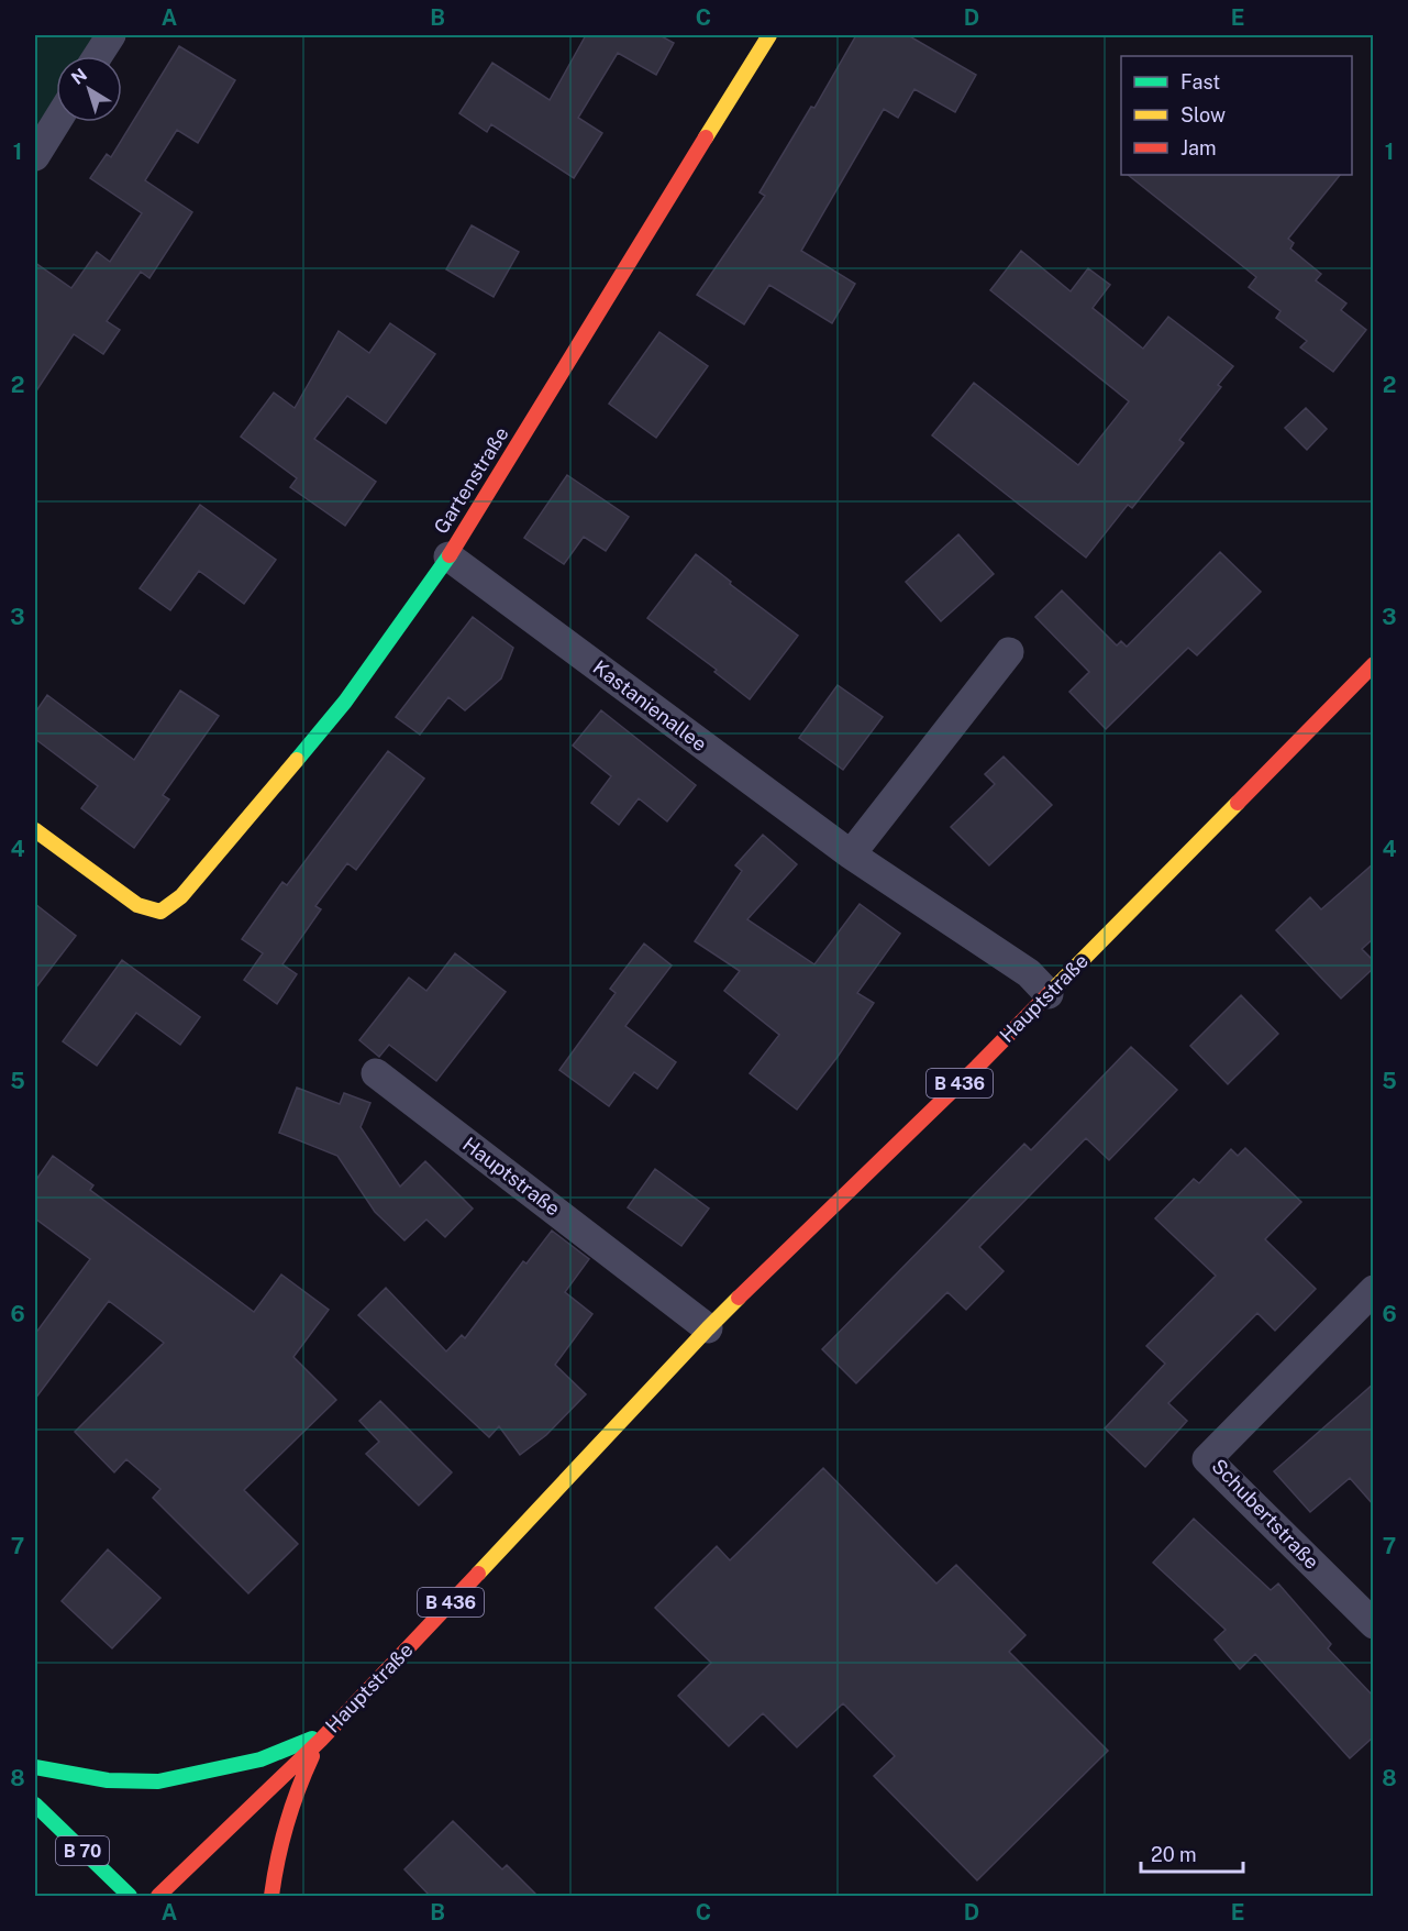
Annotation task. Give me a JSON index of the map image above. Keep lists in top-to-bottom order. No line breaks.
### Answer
{"streets":{"main road":["Gartenstraße","Hauptstraße","B 436","B 70"],"street":["Kastanienallee","Schubertstraße"]},"crossings":[["Gartenstraße","Kastanienallee"],["Kastanienallee","Hauptstraße"],["Hauptstraße","B 436"]],"legend":["Fast","Slow","Jam"],"scale_bar":"20 m","north":"top left","grid":{"columns":["A","B","C","D","E"],"rows":["1","2","3","4","5","6","7","8"]}}
